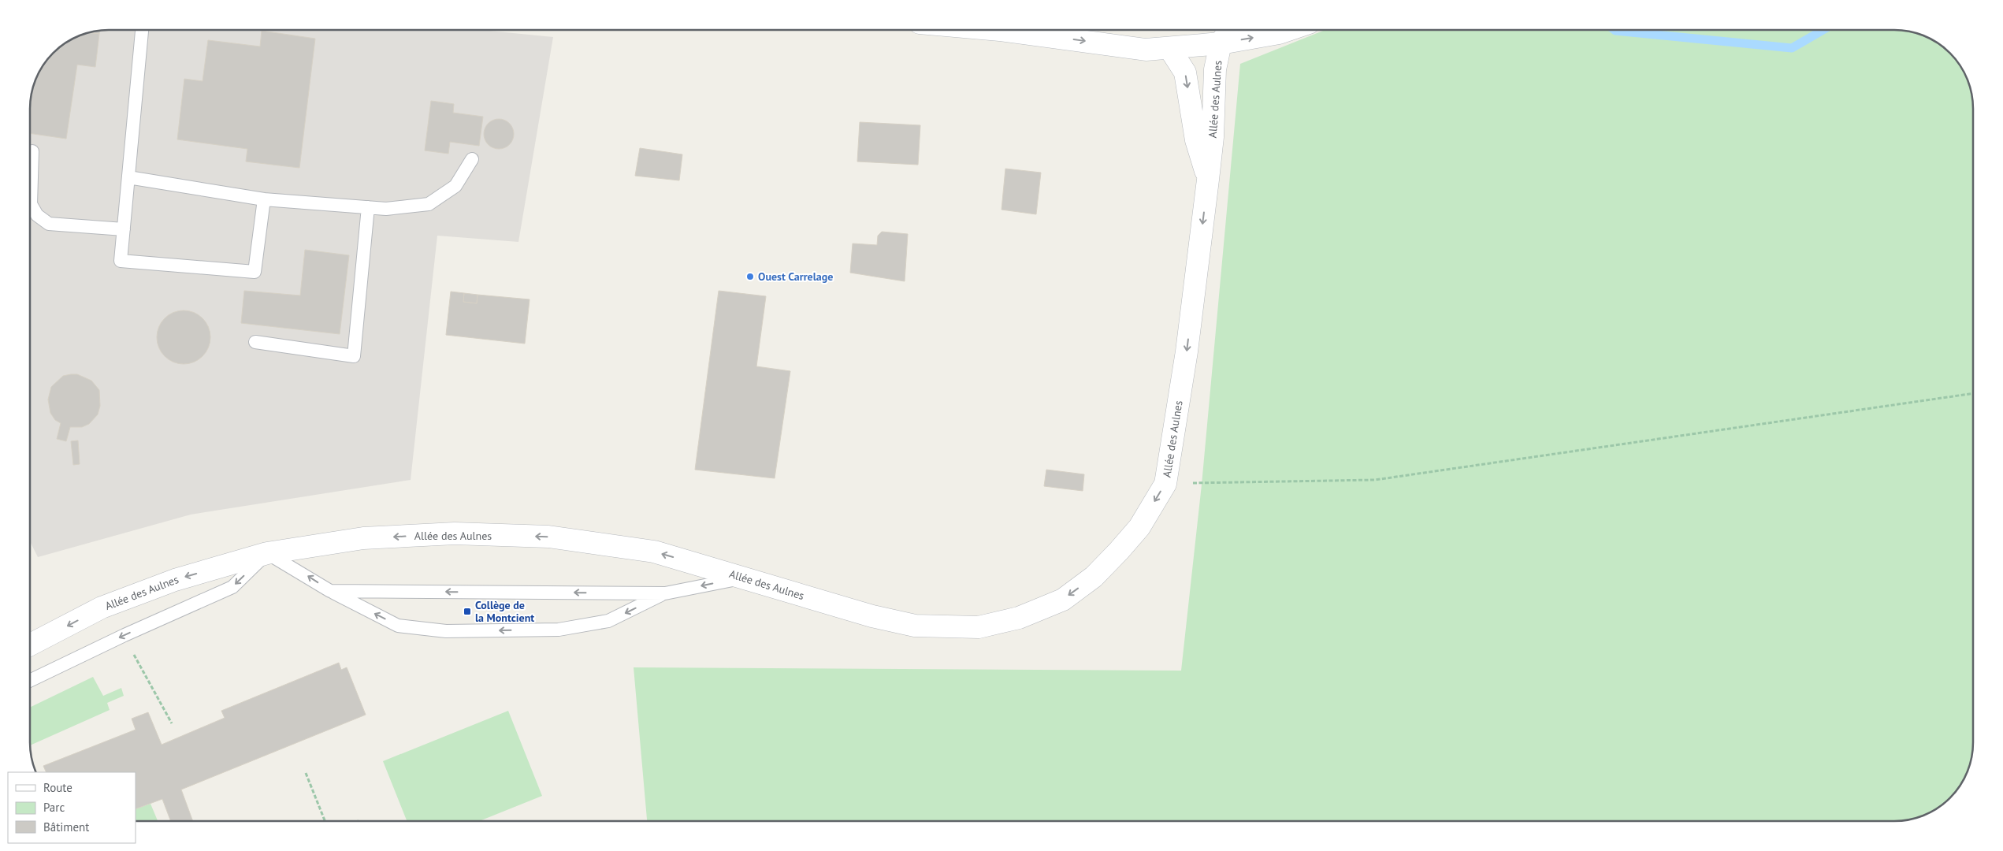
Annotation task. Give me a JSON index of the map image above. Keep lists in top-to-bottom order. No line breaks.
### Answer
{"streets":{"street":["Allée des Aulnes"]},"places":{"other":["Ouest Carrelage"],"transit":["Collège de la Montcient"]},"legend":["Route","Parc","Bâtiment"]}
